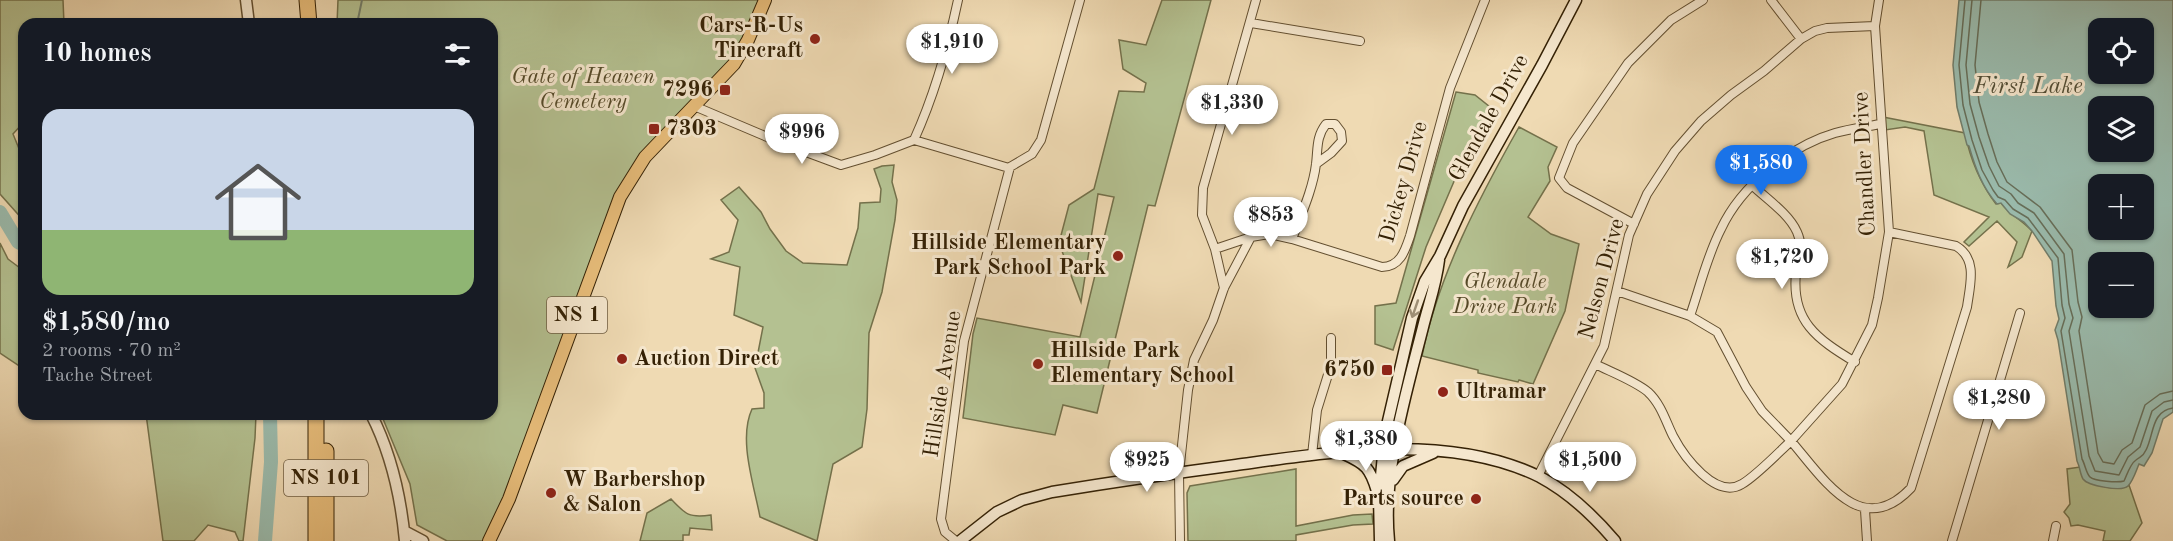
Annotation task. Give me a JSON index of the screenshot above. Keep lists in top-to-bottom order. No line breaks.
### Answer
{"streets":{"highway":["NS 101"],"main road":["Glendale Drive","NS 1"],"street":["Chandler Drive","Dickey Drive","Nelson Drive","Hillside Avenue"]},"crossings":[["Chandler Drive","Nelson Drive"]],"water":["First Lake"],"parks":["Gate of Heaven Cemetery","Glendale Drive Park"],"places":{"other":["Cars-R-Us Tirecraft","Hillside Elementary Park School Park","Auction Direct","Hillside Park Elementary School","Ultramar","W Barbershop & Salon","Parts source"],"transit":["7296","7303","6750"]},"page":{"map_buttons":["+","−"],"heading":"10 homes","price":["$1,910","$1,330","$996","$1,580","$853","$1,720","$1,280","$1,380","$925","$1,500"],"list":[{"name":"$1,580/mo","note":"2 rooms · 70 m² · Tache Street"}]}}
